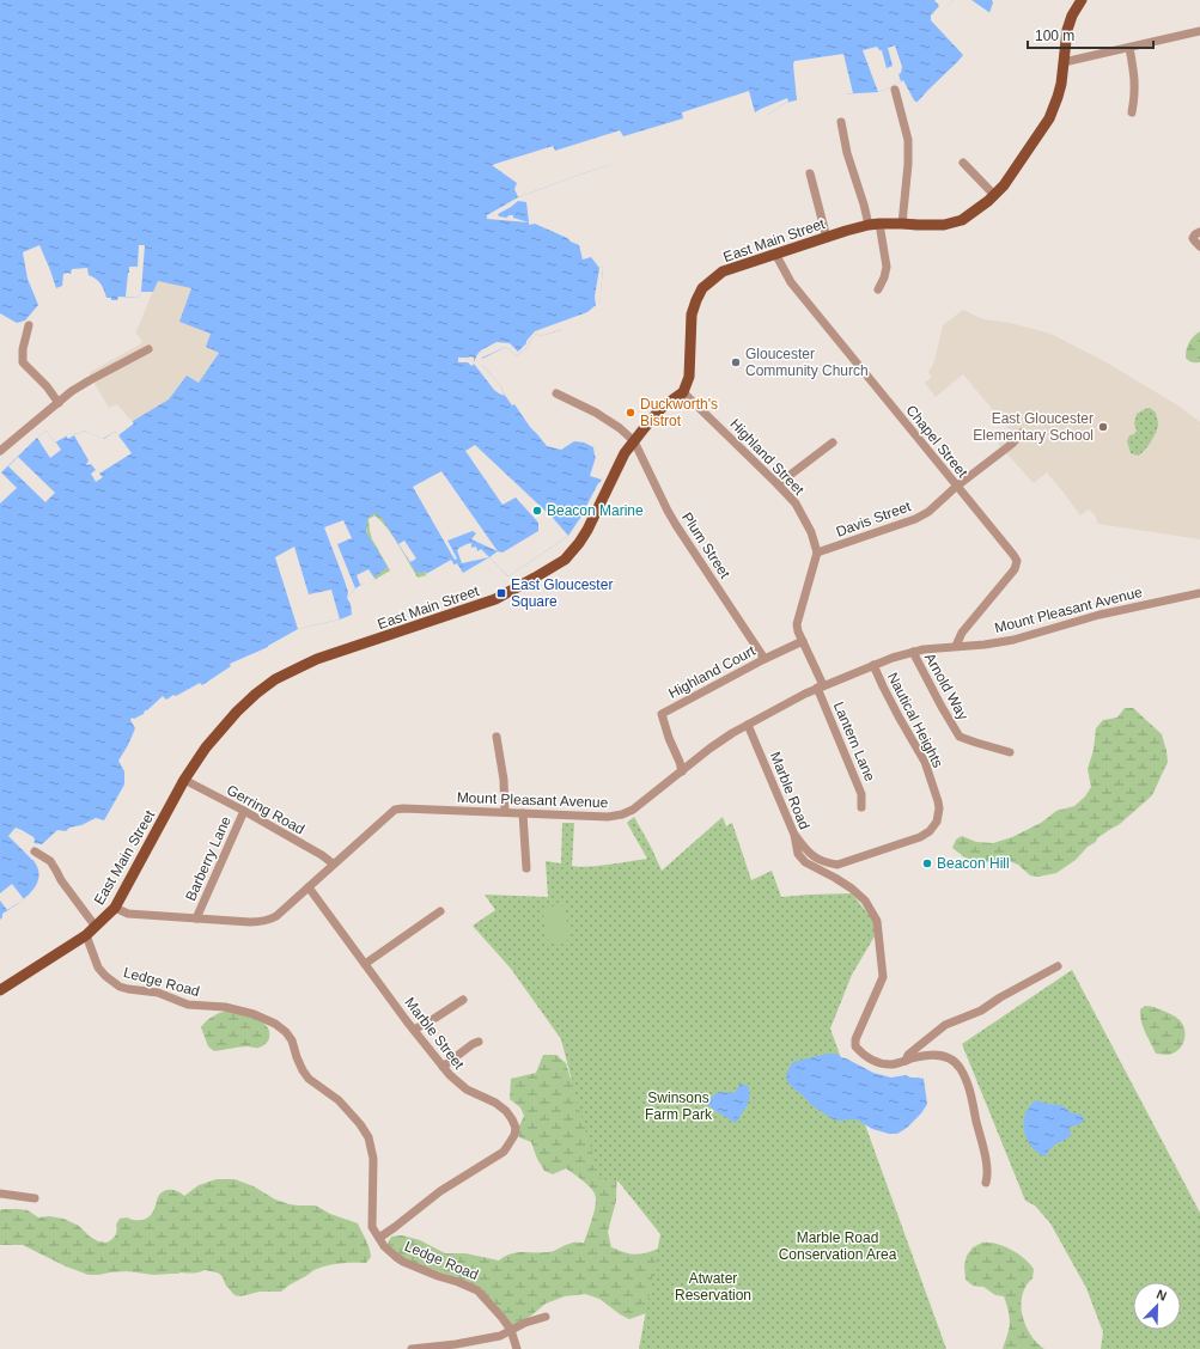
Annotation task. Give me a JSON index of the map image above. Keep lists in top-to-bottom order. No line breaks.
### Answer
{"streets":{"main road":["East Main Street"],"street":["Chapel Street","Highland Street","Davis Street","Plum Street","Mount Pleasant Avenue","Highland Court","Arnold Way","Nautical Heights","Lantern Lane","Marble Road","Gerring Road","Barberry Lane","Ledge Road","Marble Street"]},"crossings":[["East Main Street","Chapel Street"],["East Main Street","Highland Street"],["East Main Street","Plum Street"],["East Main Street","Mount Pleasant Avenue"],["East Main Street","Gerring Road"],["East Main Street","Ledge Road"],["Chapel Street","Davis Street"],["Chapel Street","Mount Pleasant Avenue"],["Highland Street","Davis Street"],["Plum Street","Highland Court"],["Mount Pleasant Avenue","Highland Court"],["Mount Pleasant Avenue","Arnold Way"],["Mount Pleasant Avenue","Nautical Heights"],["Mount Pleasant Avenue","Lantern Lane"],["Mount Pleasant Avenue","Marble Road"],["Mount Pleasant Avenue","Gerring Road"],["Mount Pleasant Avenue","Barberry Lane"],["Mount Pleasant Avenue","Marble Street"],["Nautical Heights","Marble Road"],["Gerring Road","Barberry Lane"],["Ledge Road","Marble Street"]],"parks":["Swinsons Farm Park","Marble Road Conservation Area","Atwater Reservation"],"places":{"other":["Gloucester Community Church","Duckworth's Bistrot","East Gloucester Elementary School","Beacon Marine","Beacon Hill"],"transit":["East Gloucester Square"]},"scale_bar":"100 m","north":"top right"}
